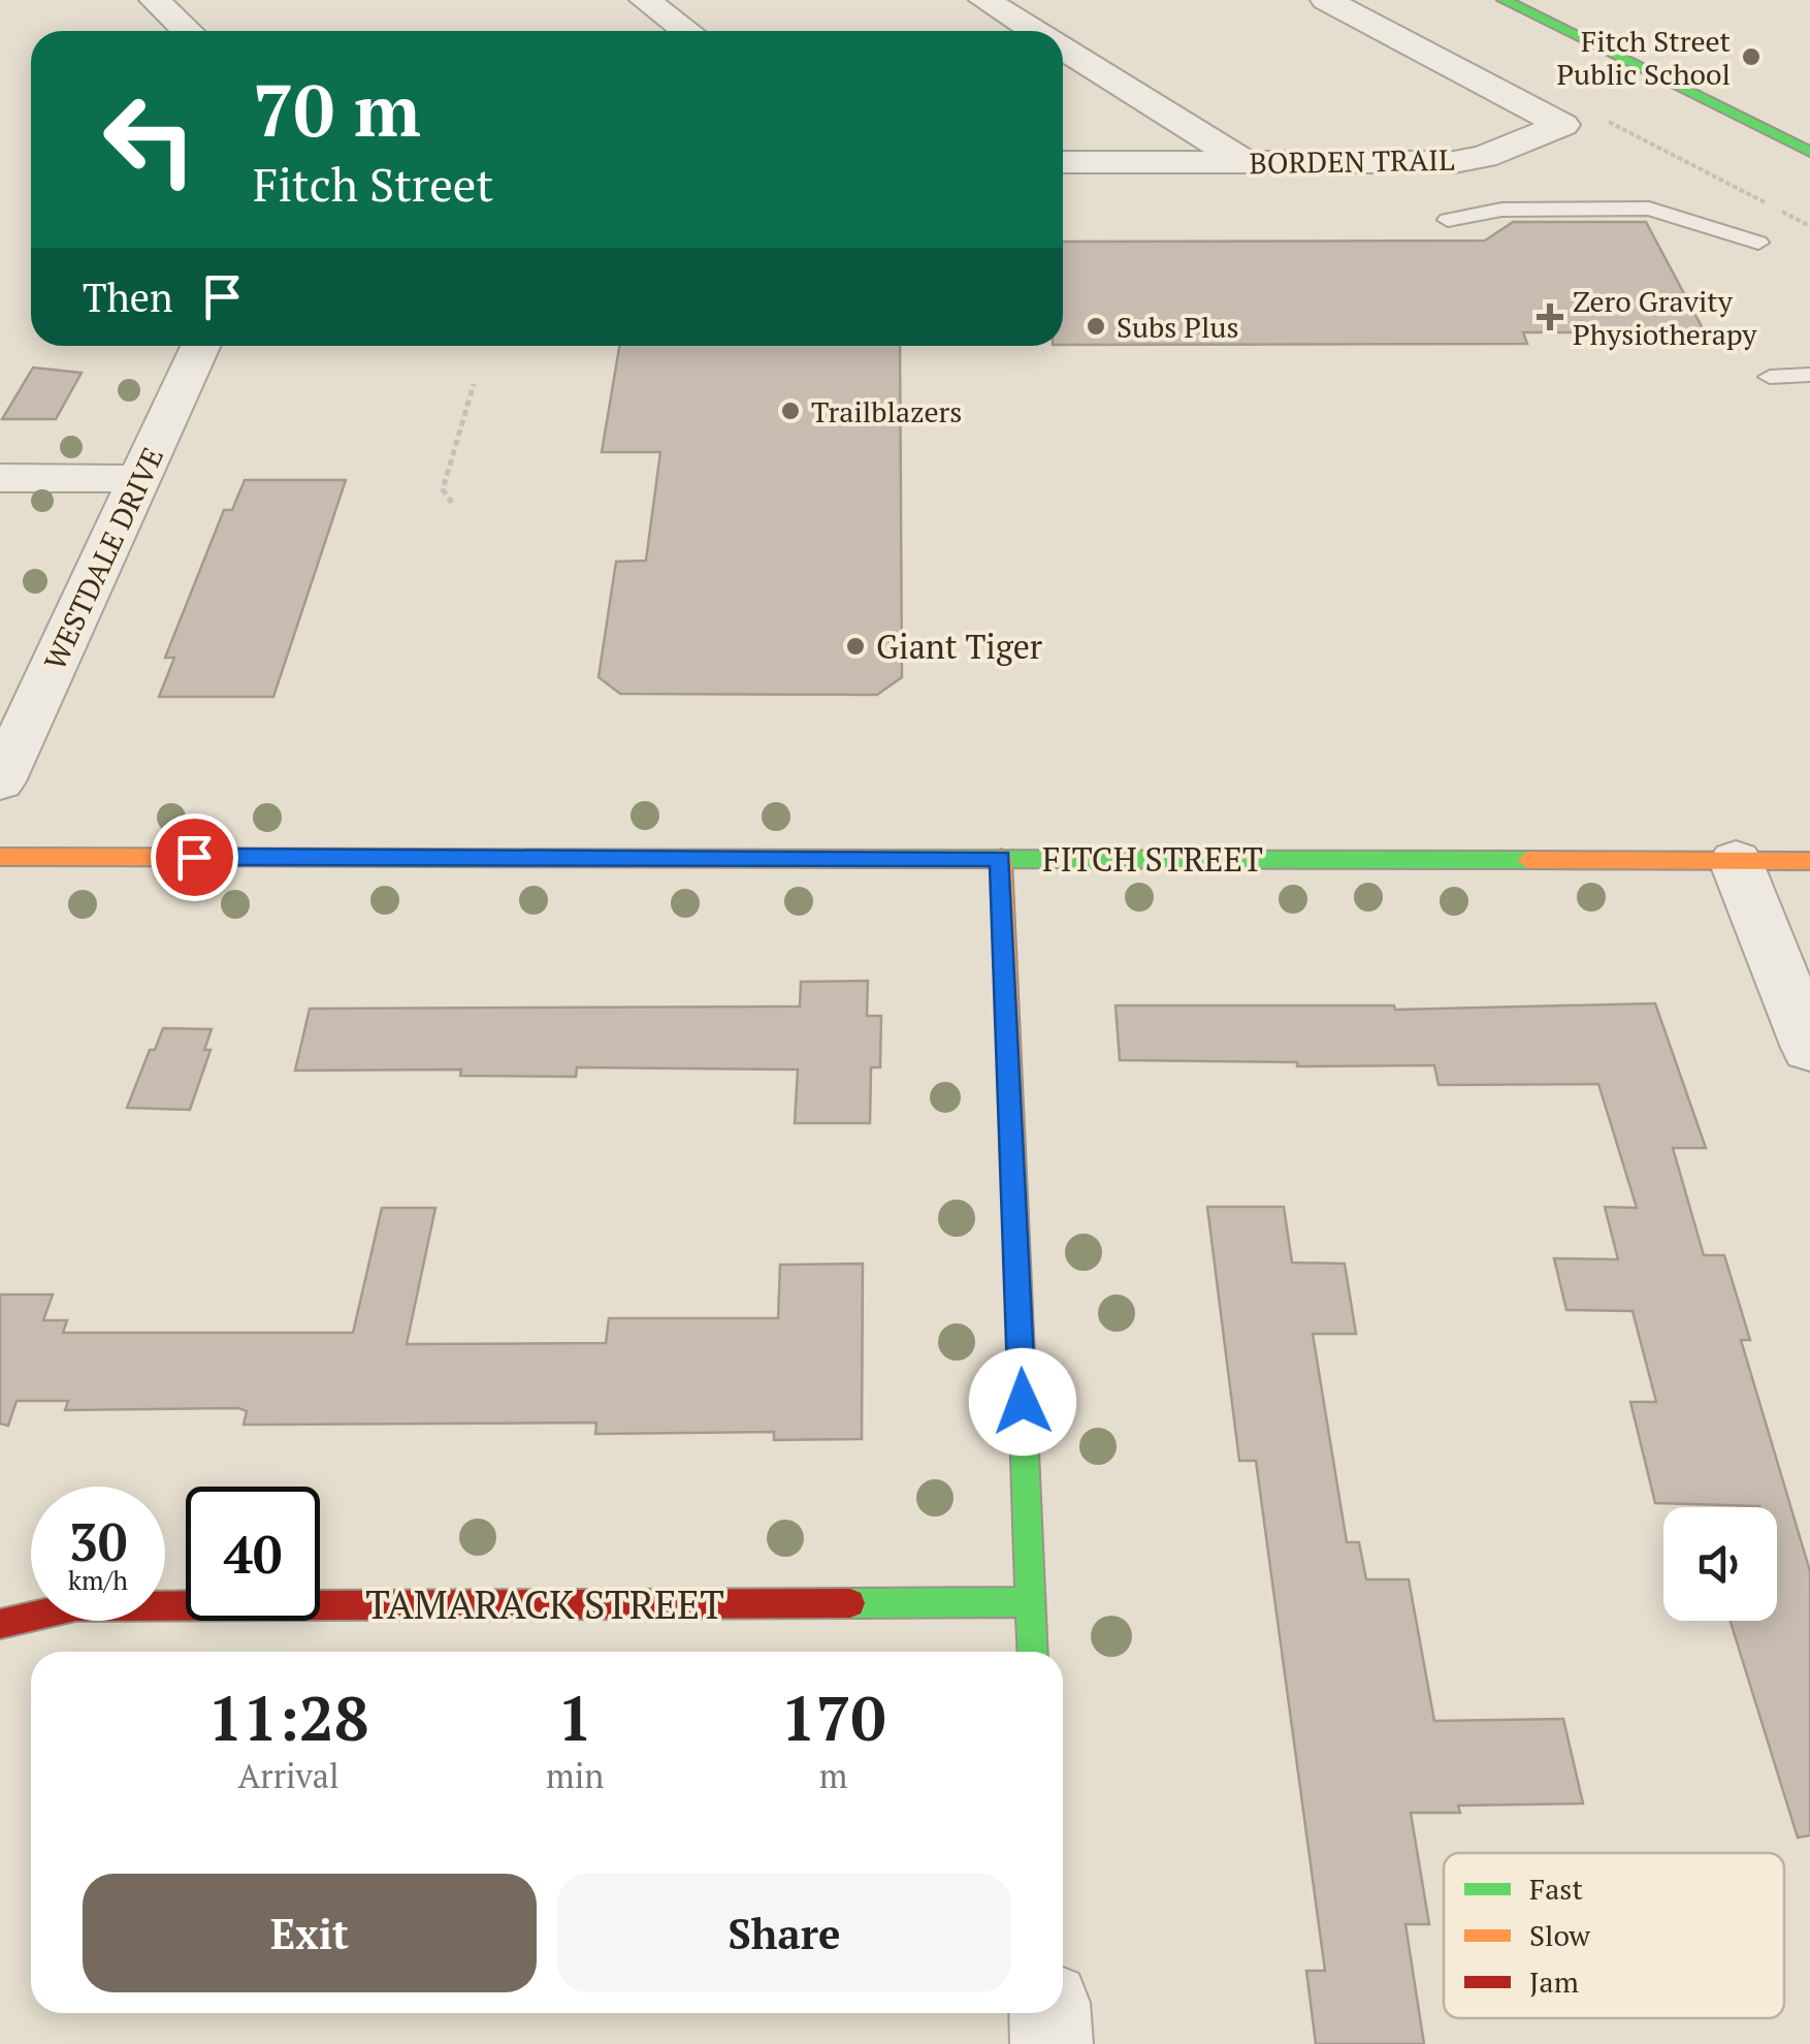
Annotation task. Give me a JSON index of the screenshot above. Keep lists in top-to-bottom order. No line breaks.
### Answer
{"streets":{"street":["BORDEN TRAIL","WESTDALE DRIVE","FITCH STREET","TAMARACK STREET"]},"places":{"other":["Fitch Street Public School","Subs Plus","Trailblazers","Giant Tiger"],"health":["Zero Gravity Physiotherapy"]},"legend":["Fast","Slow","Jam"],"page":{"turn":["70 m","Fitch Street"],"then":"Then","speed":"30 km/h","limit":"40","eta":["11:28","Arrival","1","min","170","m"],"buttons":["Exit","Share"]}}
